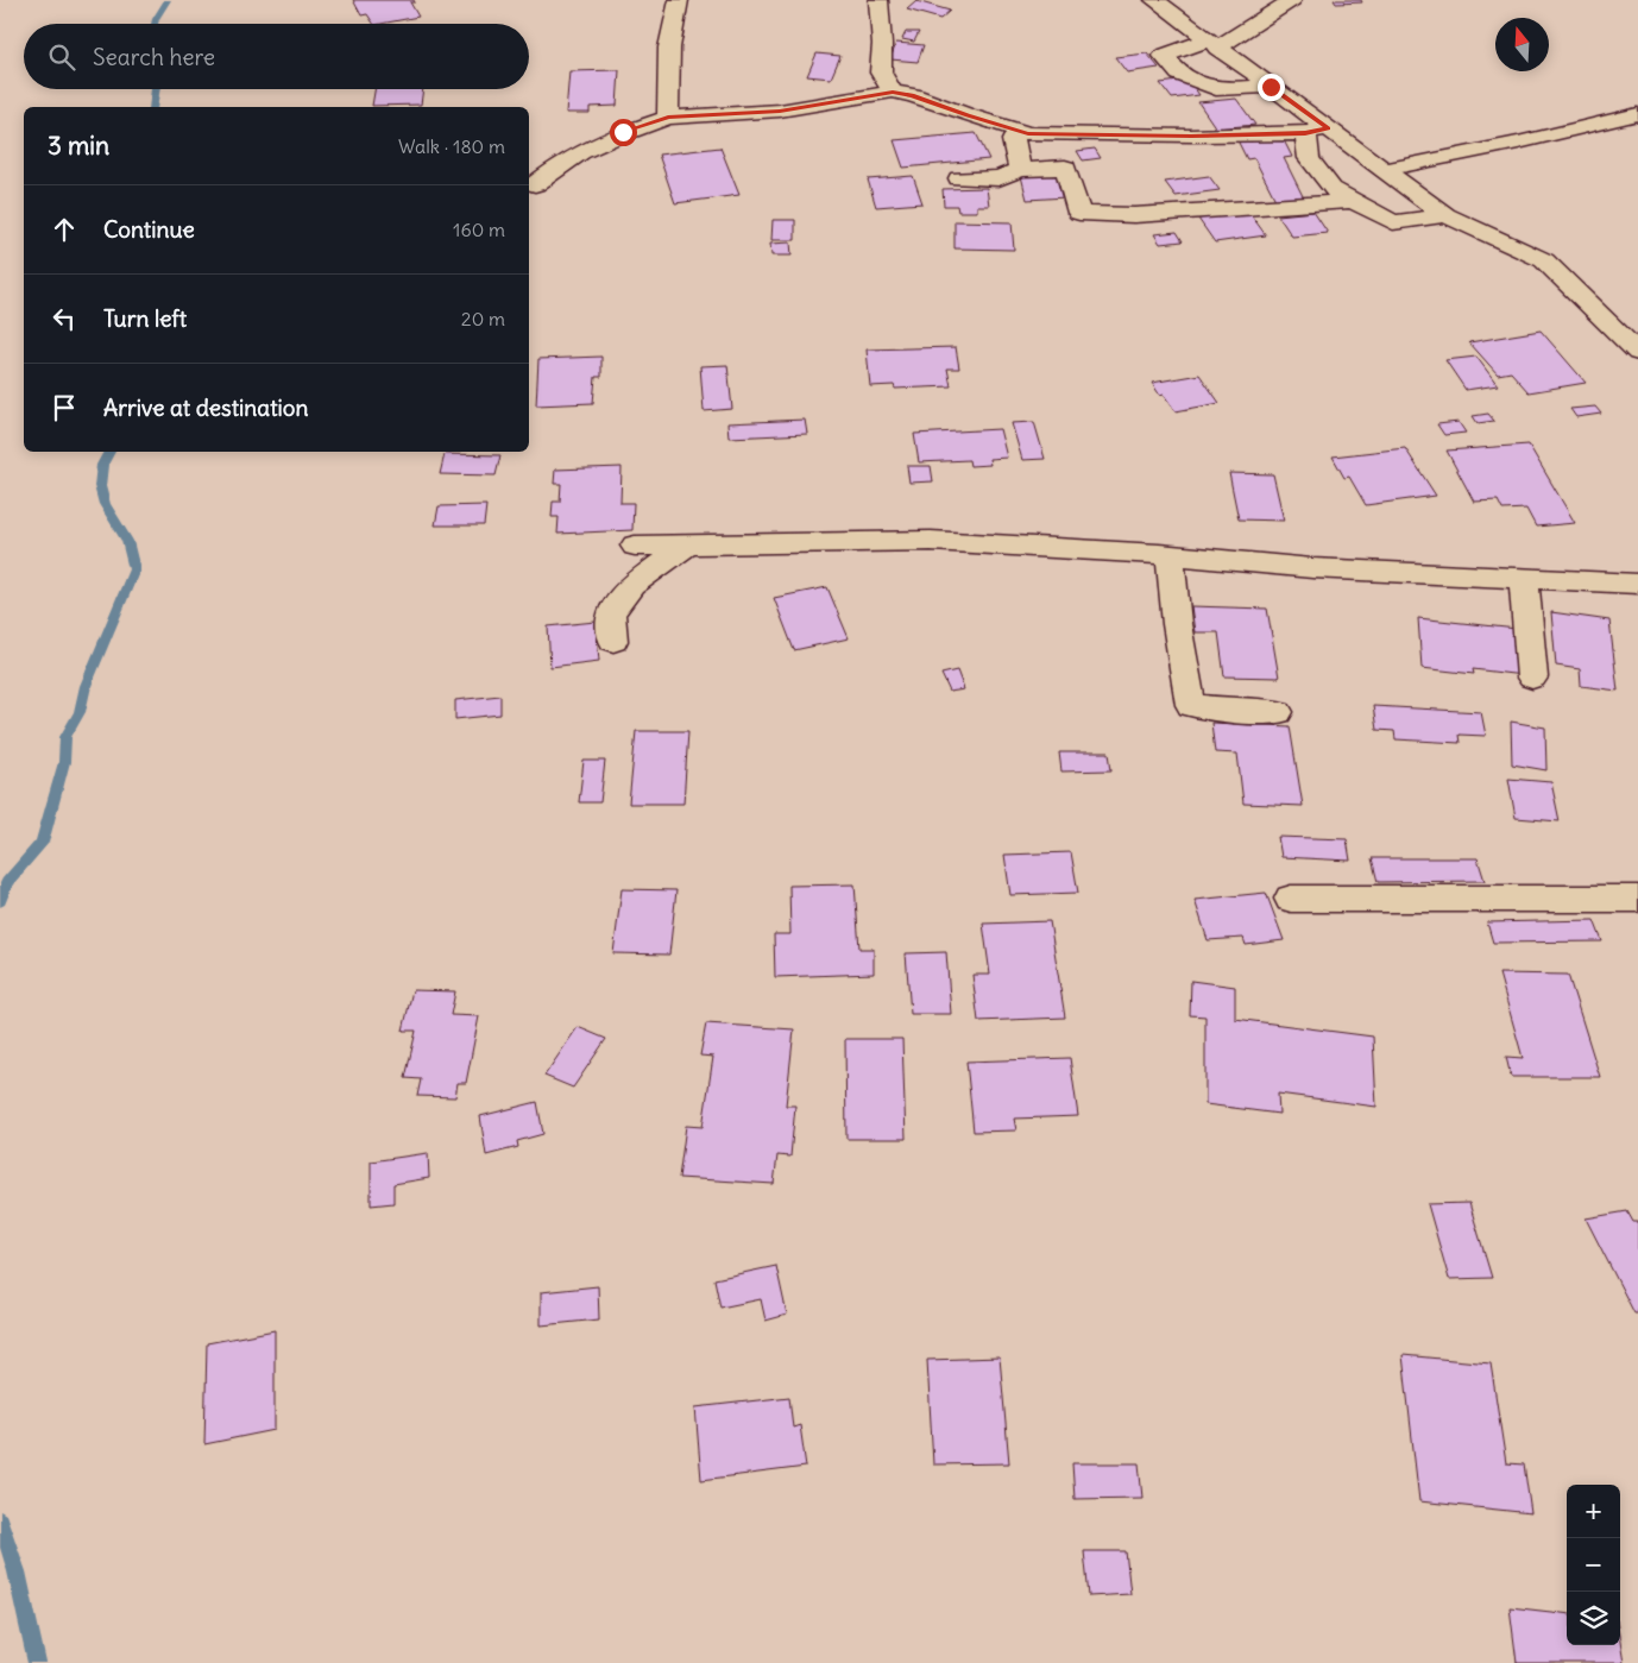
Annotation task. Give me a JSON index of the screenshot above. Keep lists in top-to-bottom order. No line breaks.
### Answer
{"north":"top","page":{"search":"Search here","heading":["3 min","Walk · 180 m"],"list":[["Continue","160 m"],["Turn left","20 m"],"Arrive at destination"],"map_buttons":["+","−"]}}
